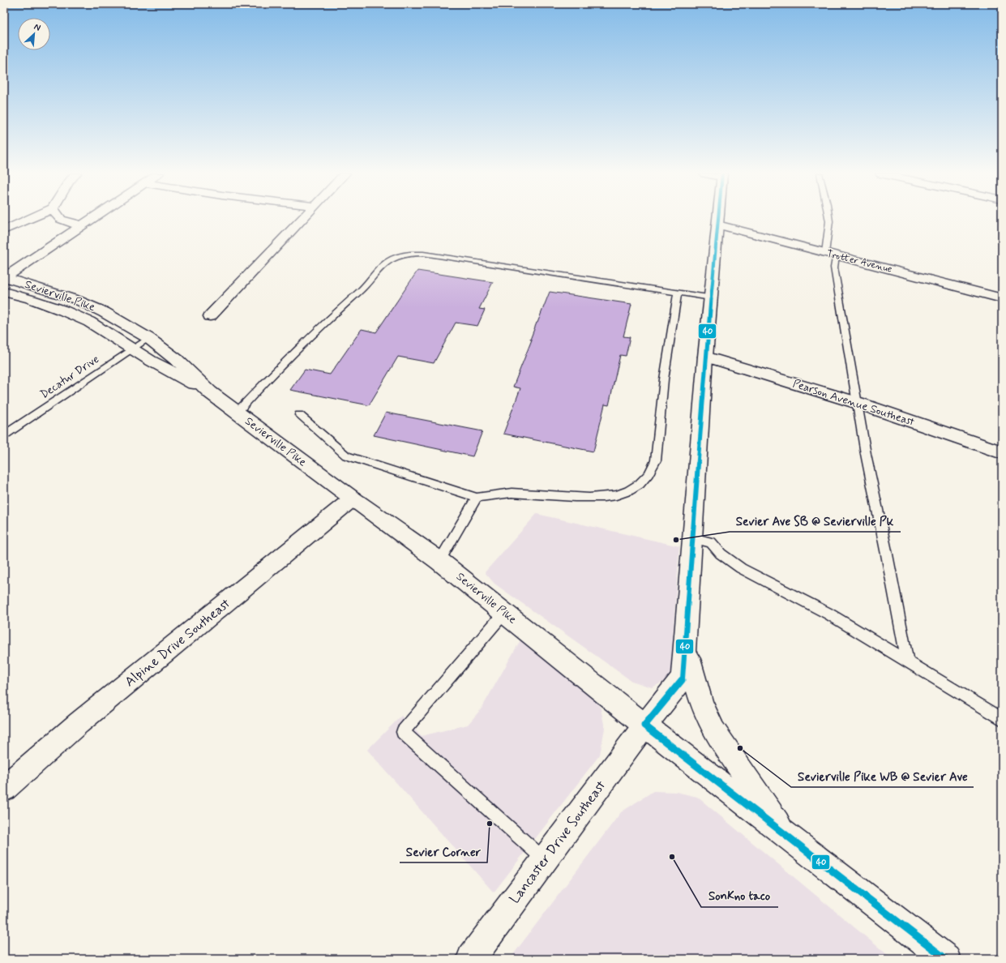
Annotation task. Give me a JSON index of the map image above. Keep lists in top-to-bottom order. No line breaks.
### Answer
{"streets":{"street":["Trotter Avenue","Sevierville Pike","Pearson Avenue Southeast","Alpine Drive Southeast","Lancaster Drive Southeast"],"lane":["Decatur Drive"]},"crossings":[["Trotter Avenue","Lancaster Drive Southeast"],["Sevierville Pike","Decatur Drive"],["Sevierville Pike","Alpine Drive Southeast"],["Sevierville Pike","Lancaster Drive Southeast"],["Pearson Avenue Southeast","Lancaster Drive Southeast"]],"places":["Sevier Ave SB @ Sevierville Pk","Sevierville Pike WB @ Sevier Ave","Sevier Corner","SonKno taco"],"lines":["transit line 40"],"north":"top right"}
